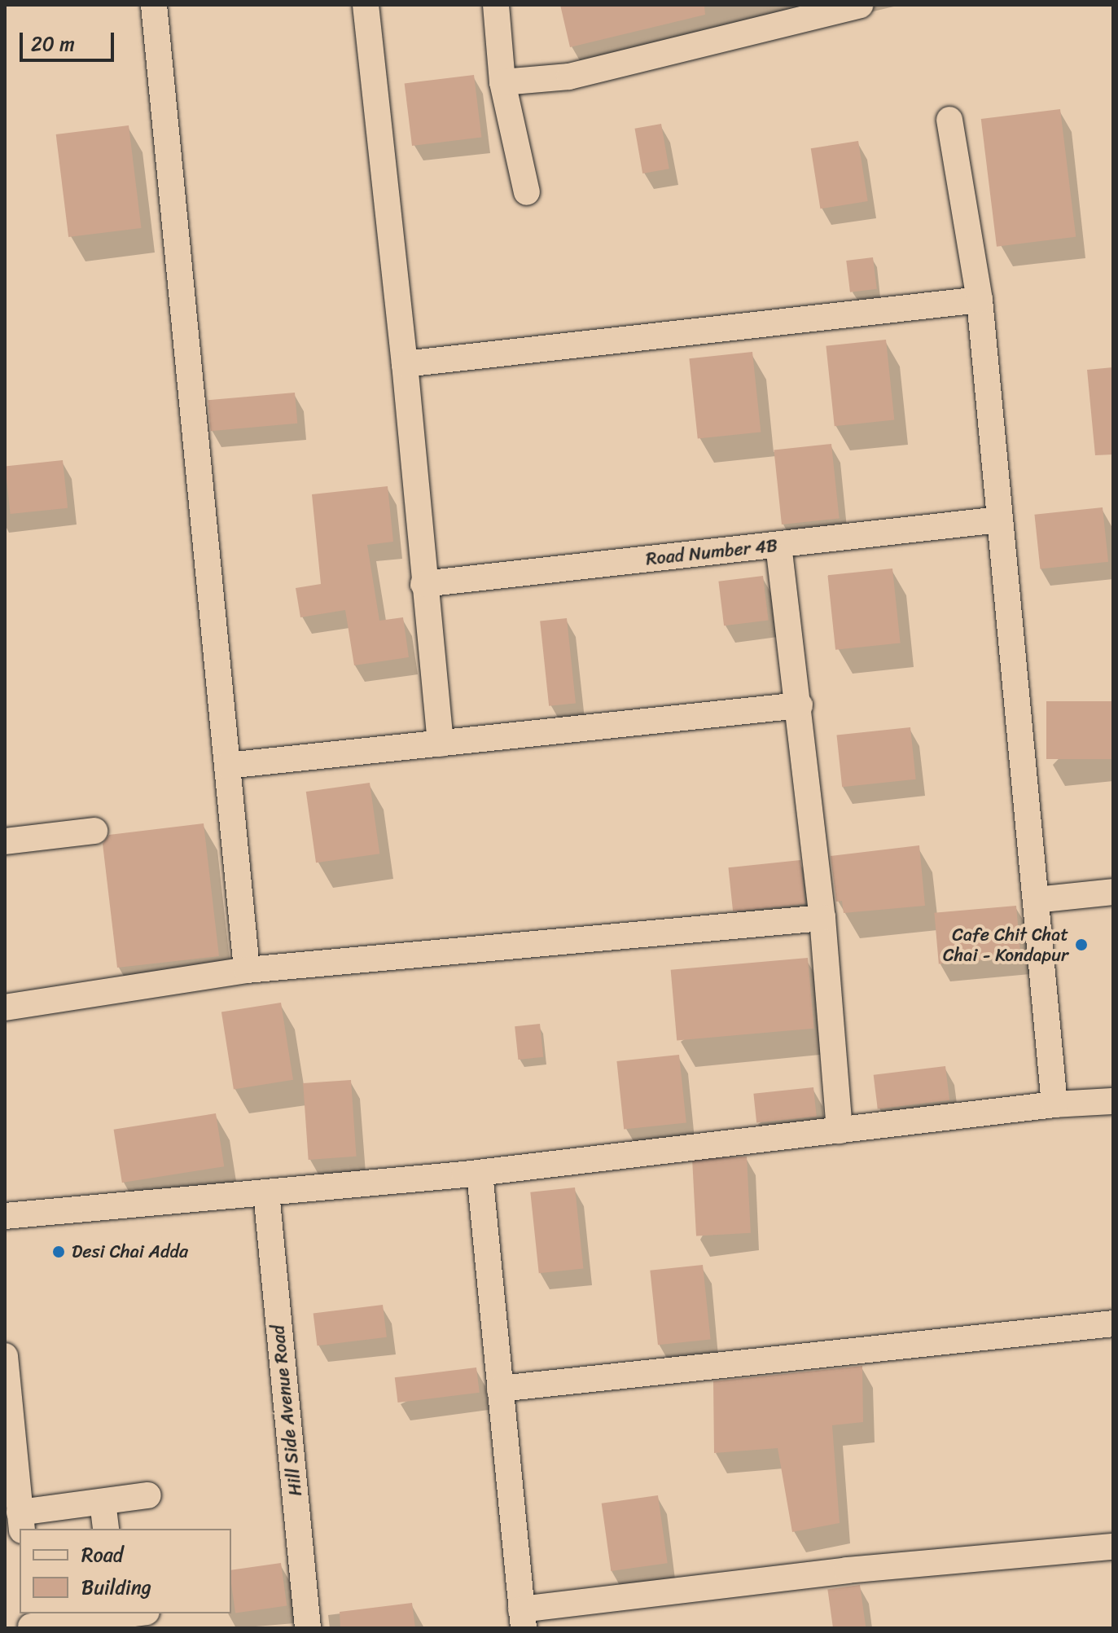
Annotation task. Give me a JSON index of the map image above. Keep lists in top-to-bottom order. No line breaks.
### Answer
{"streets":{"street":["Road Number 4B","Hill Side Avenue Road"]},"places":["Cafe Chit Chat Chai - Kondapur","Desi Chai Adda"],"legend":["Road","Building"],"scale_bar":"20 m"}
